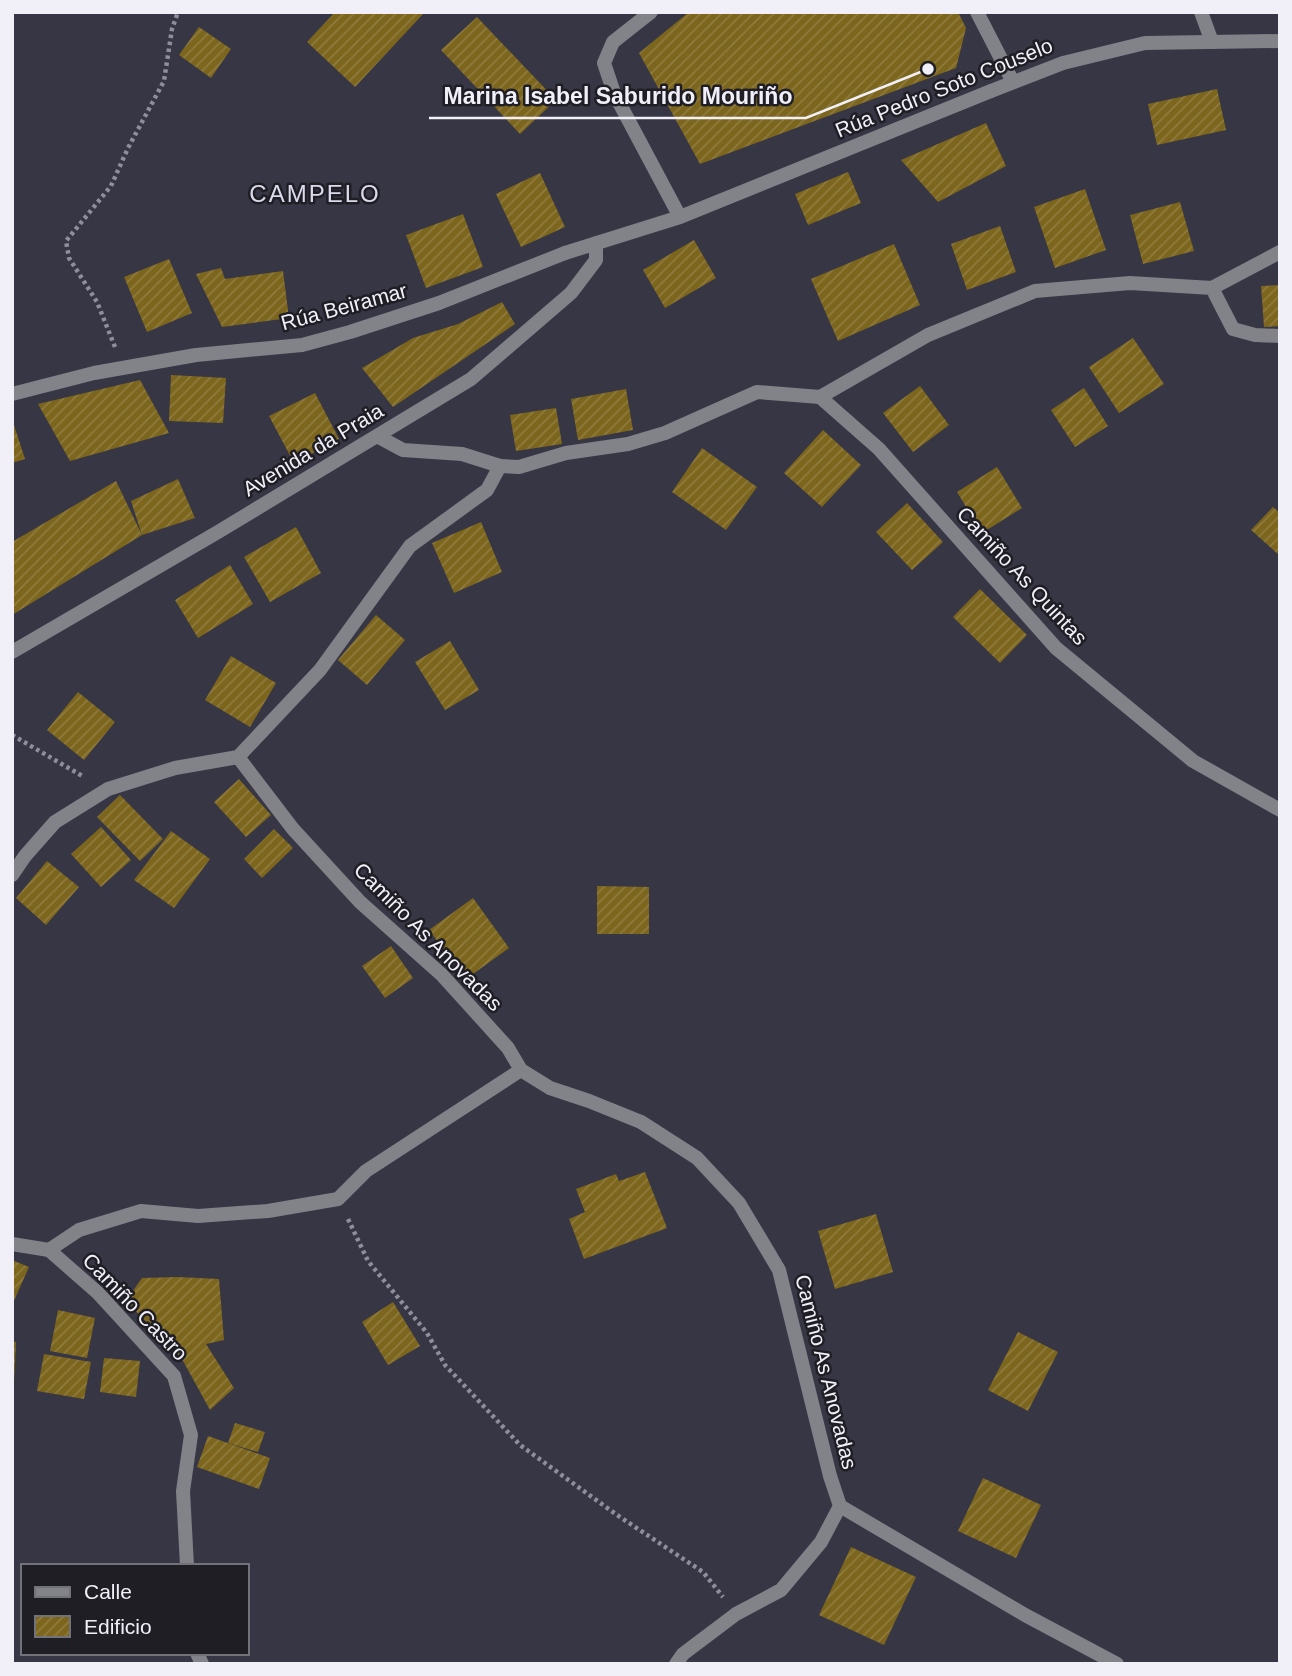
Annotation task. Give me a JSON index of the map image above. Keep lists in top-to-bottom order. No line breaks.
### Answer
{"streets":{"street":["Rúa Pedro Soto Couselo","Rúa Beiramar","Avenida da Praia","Camiño As Quintas","Camiño As Anovadas","Camiño Castro"]},"crossings":[["Rúa Pedro Soto Couselo","Rúa Beiramar"],["Rúa Pedro Soto Couselo","Avenida da Praia"],["Rúa Beiramar","Avenida da Praia"]],"districts":["CAMPELO"],"places":["Marina Isabel Saburido Mouriño"],"legend":["Calle","Edificio"]}
